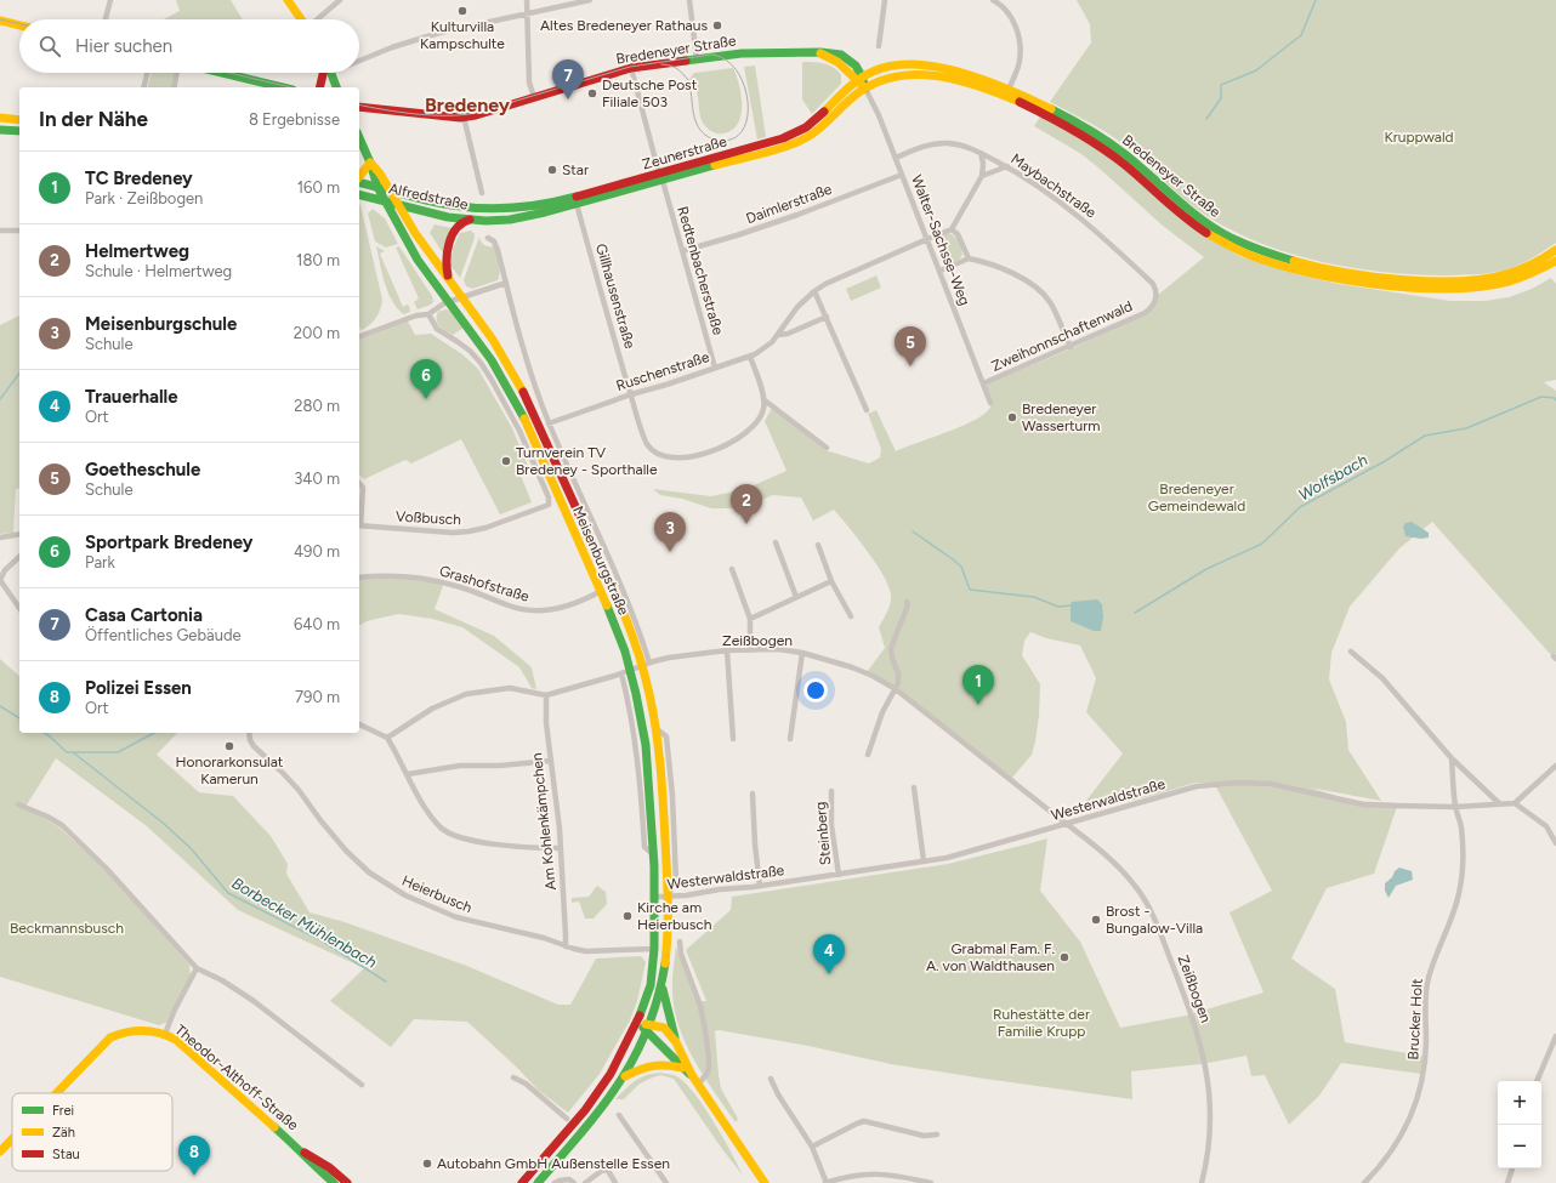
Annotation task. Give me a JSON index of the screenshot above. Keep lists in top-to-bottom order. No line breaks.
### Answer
{"streets":{"main road":["Bredeneyer Straße","Zeunerstraße","Alfredstraße","Meisenburgstraße","Theodor-Althoff-Straße"],"street":["Maybachstraße","Daimlerstraße","Walter-Sachsse-Weg","Redtenbacherstraße","Gillhausenstraße","Zweihonnschaftenwald","Ruschenstraße","Voßbusch","Grashofstraße","Zeißbogen","Westerwaldstraße","Am Kohlenkämpchen","Steinberg","Heierbusch","Brucker Holt"]},"crossings":[["Bredeneyer Straße","Zeunerstraße"],["Bredeneyer Straße","Walter-Sachsse-Weg"],["Bredeneyer Straße","Redtenbacherstraße"],["Zeunerstraße","Alfredstraße"],["Zeunerstraße","Walter-Sachsse-Weg"],["Zeunerstraße","Redtenbacherstraße"],["Zeunerstraße","Gillhausenstraße"],["Maybachstraße","Walter-Sachsse-Weg"],["Maybachstraße","Zweihonnschaftenwald"],["Alfredstraße","Meisenburgstraße"],["Daimlerstraße","Walter-Sachsse-Weg"],["Daimlerstraße","Redtenbacherstraße"],["Walter-Sachsse-Weg","Zweihonnschaftenwald"],["Walter-Sachsse-Weg","Ruschenstraße"],["Redtenbacherstraße","Ruschenstraße"],["Gillhausenstraße","Ruschenstraße"],["Ruschenstraße","Meisenburgstraße"],["Voßbusch","Meisenburgstraße"],["Meisenburgstraße","Grashofstraße"],["Meisenburgstraße","Zeißbogen"],["Meisenburgstraße","Westerwaldstraße"],["Meisenburgstraße","Heierbusch"],["Zeißbogen","Westerwaldstraße"],["Westerwaldstraße","Steinberg"],["Westerwaldstraße","Brucker Holt"],["Am Kohlenkämpchen","Heierbusch"]],"districts":["Bredeney"],"water":["Wolfsbach","Borbecker Mühlenbach"],"parks":["Kruppwald","Bredeneyer Gemeindewald","Beckmannsbusch","Ruhestätte der Familie Krupp"],"places":["Kulturvilla Kampschulte","Altes Bredeneyer Rathaus","Deutsche Post Filiale 503","Star","Bredeneyer Wasserturm","Turnverein TV Bredeney - Sporthalle","Honorarkonsulat Kamerun","Kirche am Heierbusch","Brost - Bungalow-Villa","Grabmal Fam. F. A. von Waldthausen","Autobahn GmbH Außenstelle Essen"],"legend":["Frei","Zäh","Stau"],"page":{"search":"Hier suchen","pins":["7","5","6","2","3","1","4","8"],"heading":["In der Nähe","8 Ergebnisse"],"list":[{"mark":"1","name":"TC Bredeney","note":"Park · Zeißbogen","value":"160 m"},{"mark":"2","name":"Helmertweg","note":"Schule · Helmertweg","value":"180 m"},{"mark":"3","name":"Meisenburgschule","note":"Schule","value":"200 m"},{"mark":"4","name":"Trauerhalle","note":"Ort","value":"280 m"},{"mark":"5","name":"Goetheschule","note":"Schule","value":"340 m"},{"mark":"6","name":"Sportpark Bredeney","note":"Park","value":"490 m"},{"mark":"7","name":"Casa Cartonia","note":"Öffentliches Gebäude","value":"640 m"},{"mark":"8","name":"Polizei Essen","note":"Ort","value":"790 m"}],"map_buttons":["+","−"]}}
